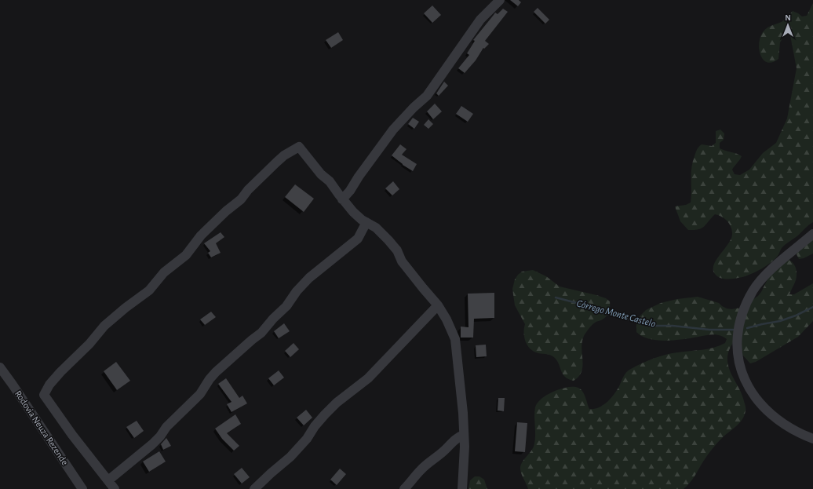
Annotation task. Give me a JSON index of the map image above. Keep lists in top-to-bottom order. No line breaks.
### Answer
{"streets":{"street":["Rodovia Neuza Rezende"]},"water":["Córrego Monte Castelo"],"north":"top"}
